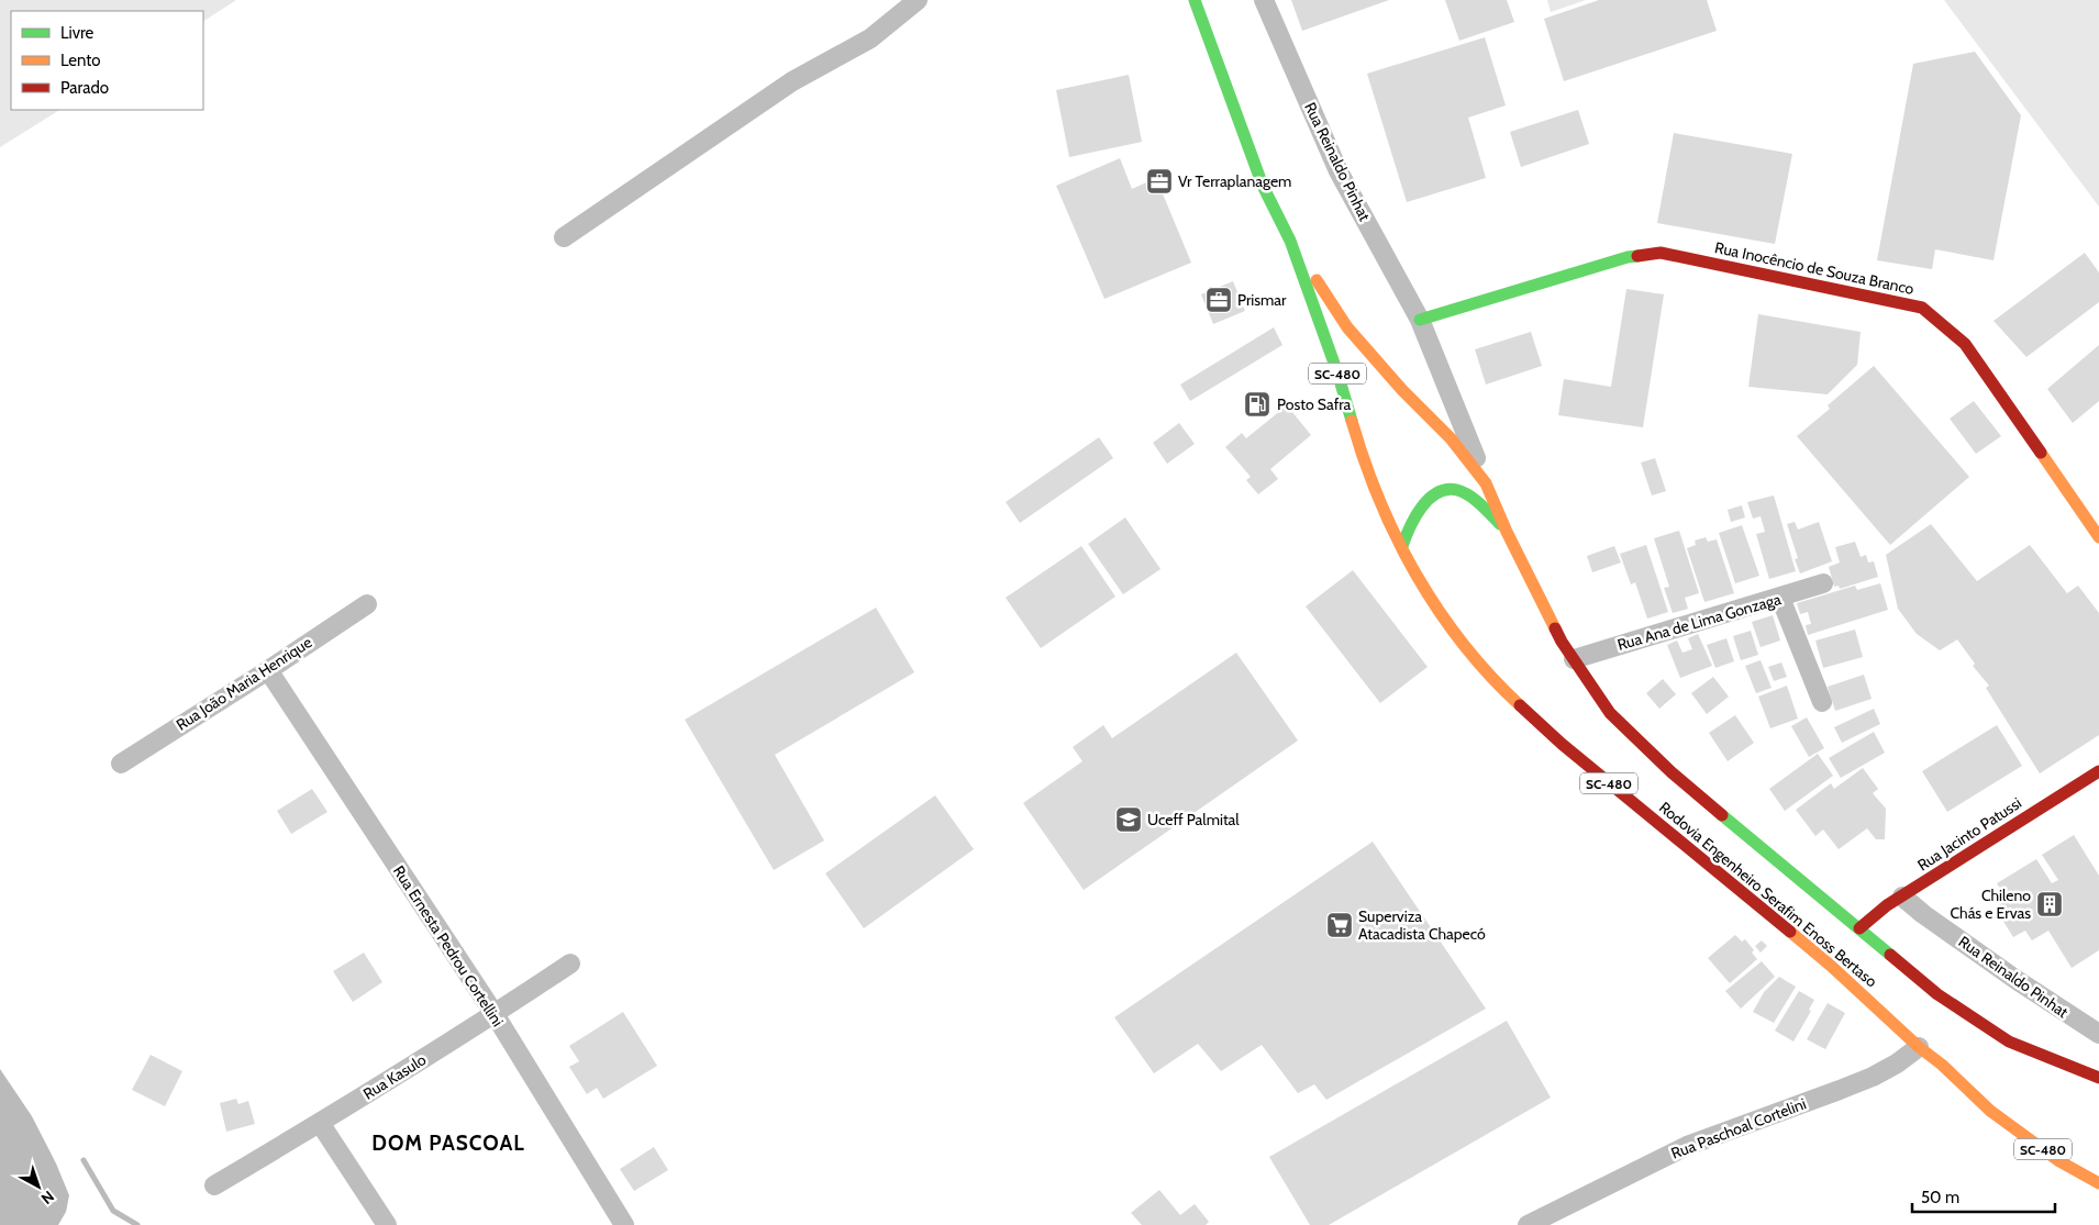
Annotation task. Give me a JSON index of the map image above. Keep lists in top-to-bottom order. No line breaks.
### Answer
{"streets":{"main road":["Rua Inocêncio de Souza Branco","SC-480","Rua Jacinto Patussi","Rodovia Engenheiro Serafim Enoss Bertaso"],"street":["Rua Reinaldo Pinhat","Rua Ana de Lima Gonzaga","Rua João Maria Henrique","Rua Ernesta Pedrou Cortellini","Rua Kasulo","Rua Paschoal Cortelini"]},"crossings":[["Rua Reinaldo Pinhat","Rua Inocêncio de Souza Branco"],["Rua Reinaldo Pinhat","Rua Jacinto Patussi"],["Rua Reinaldo Pinhat","Rodovia Engenheiro Serafim Enoss Bertaso"],["Rua Ana de Lima Gonzaga","Rodovia Engenheiro Serafim Enoss Bertaso"],["Rua João Maria Henrique","Rua Ernesta Pedrou Cortellini"],["Rua Jacinto Patussi","Rodovia Engenheiro Serafim Enoss Bertaso"],["Rodovia Engenheiro Serafim Enoss Bertaso","Rua Paschoal Cortelini"],["Rua Ernesta Pedrou Cortellini","Rua Kasulo"]],"districts":["DOM PASCOAL"],"places":{"office":["Vr Terraplanagem","Prismar"],"fuel station":["Posto Safra"],"school or university":["Uceff Palmital"],"building":["Chileno Chás e Ervas"],"supermarket":["Superviza Atacadista Chapecó"]},"legend":["Livre","Lento","Parado"],"scale_bar":"50 m","north":"bottom right"}
